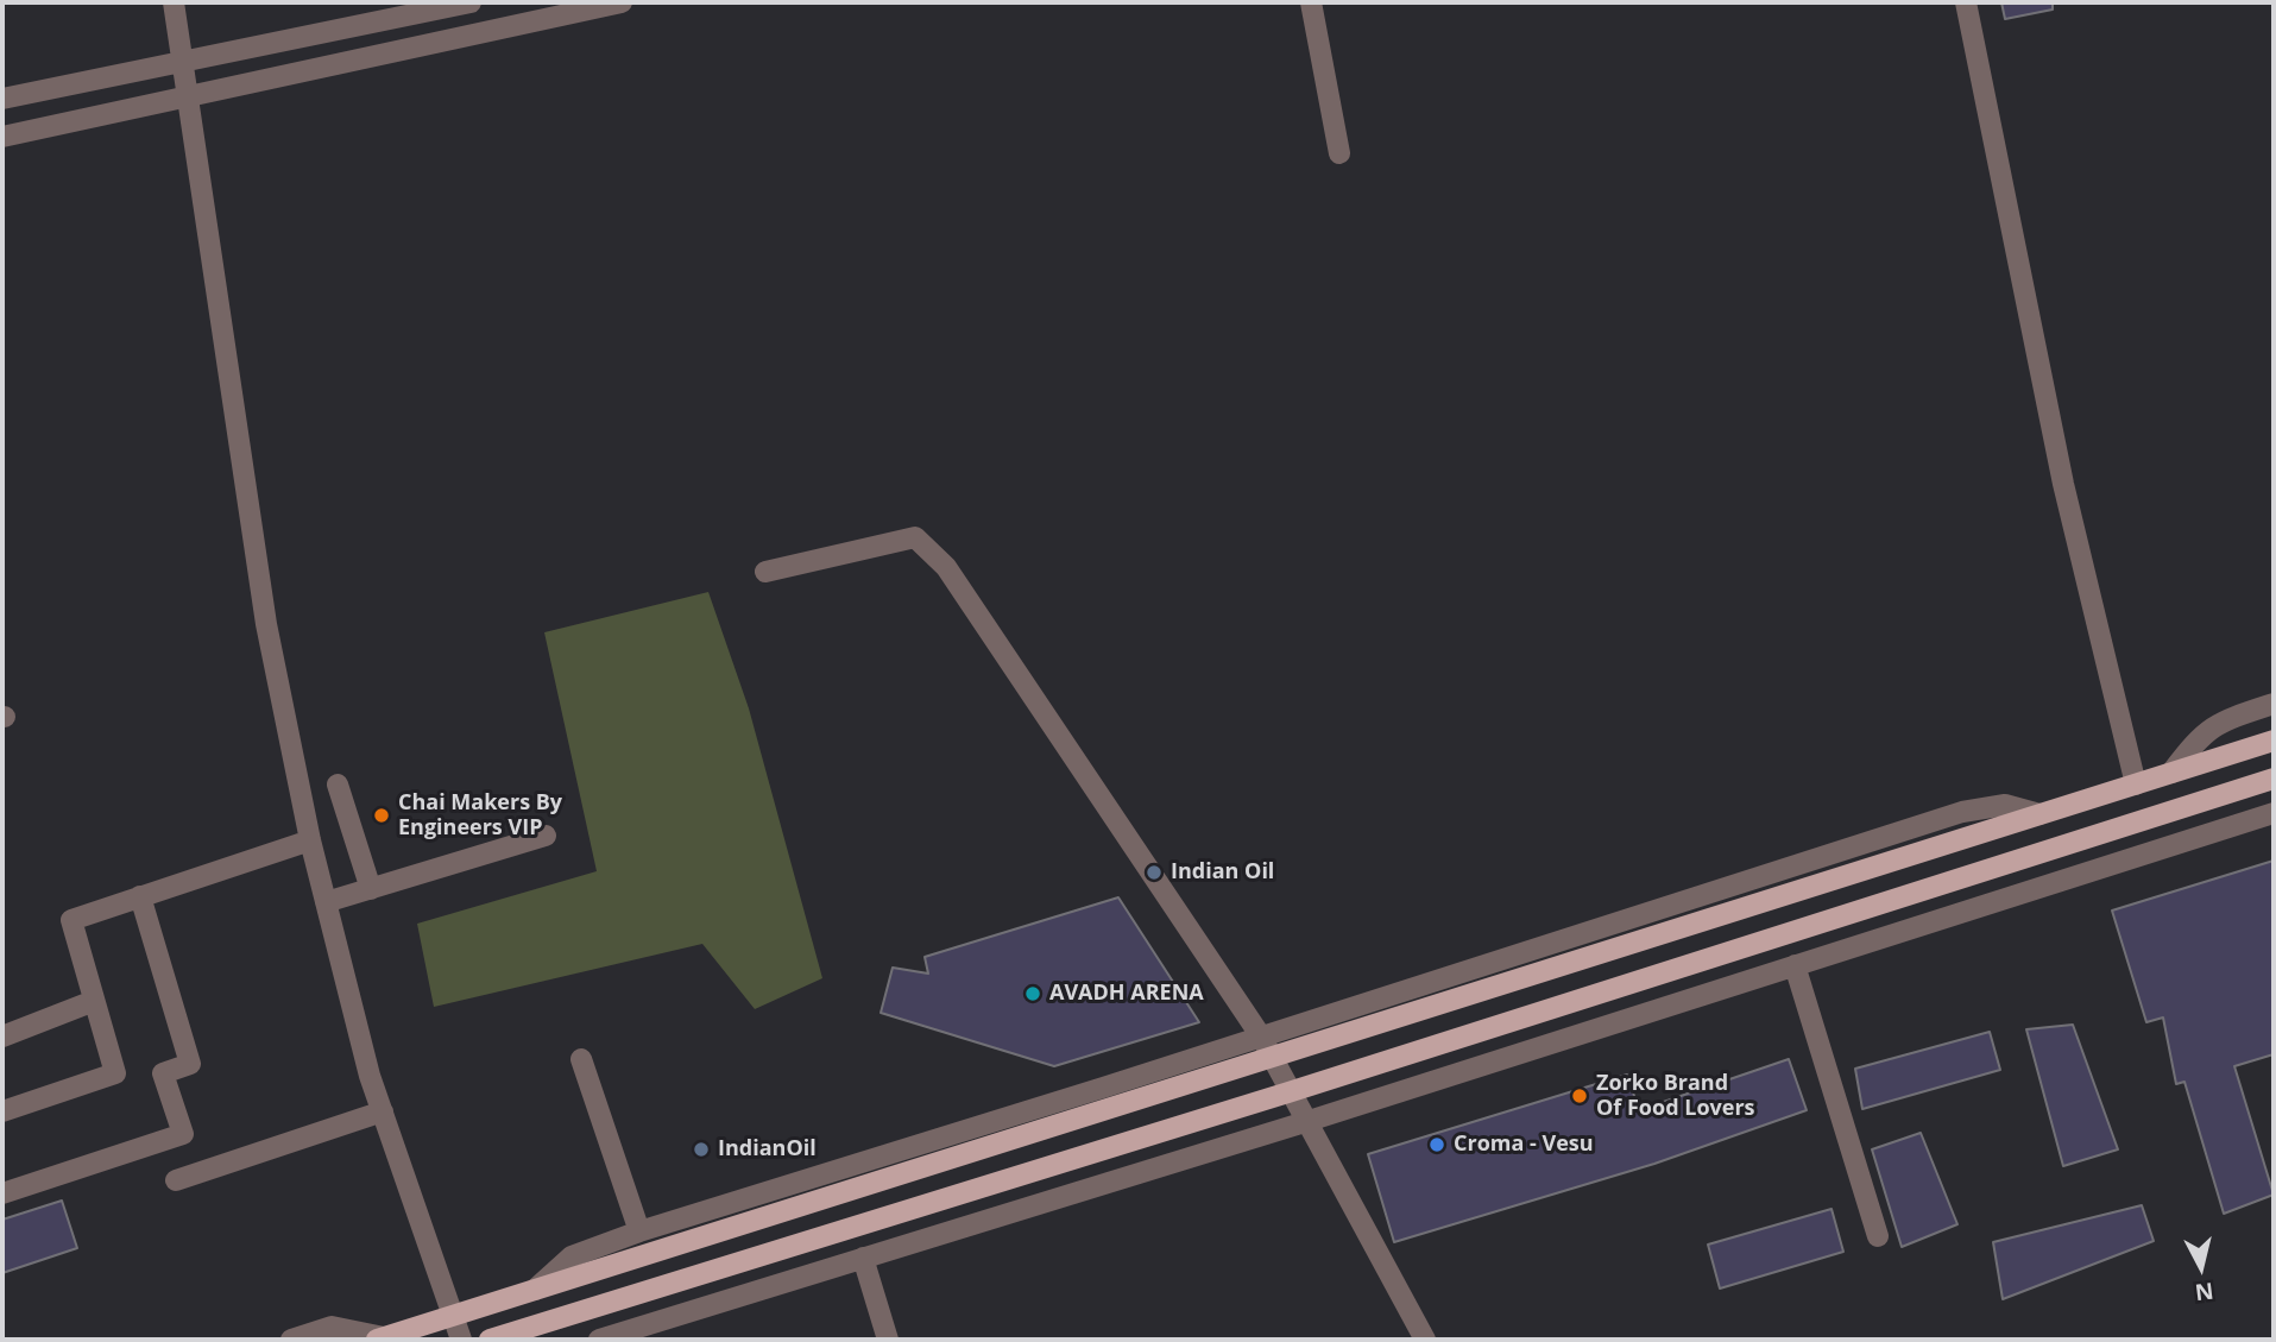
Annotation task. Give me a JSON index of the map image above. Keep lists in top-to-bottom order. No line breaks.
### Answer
{"places":["Chai Makers By Engineers VIP","Indian Oil","AVADH ARENA","Zorko Brand Of Food Lovers","Croma - Vesu","IndianOil"],"north":"bottom"}
